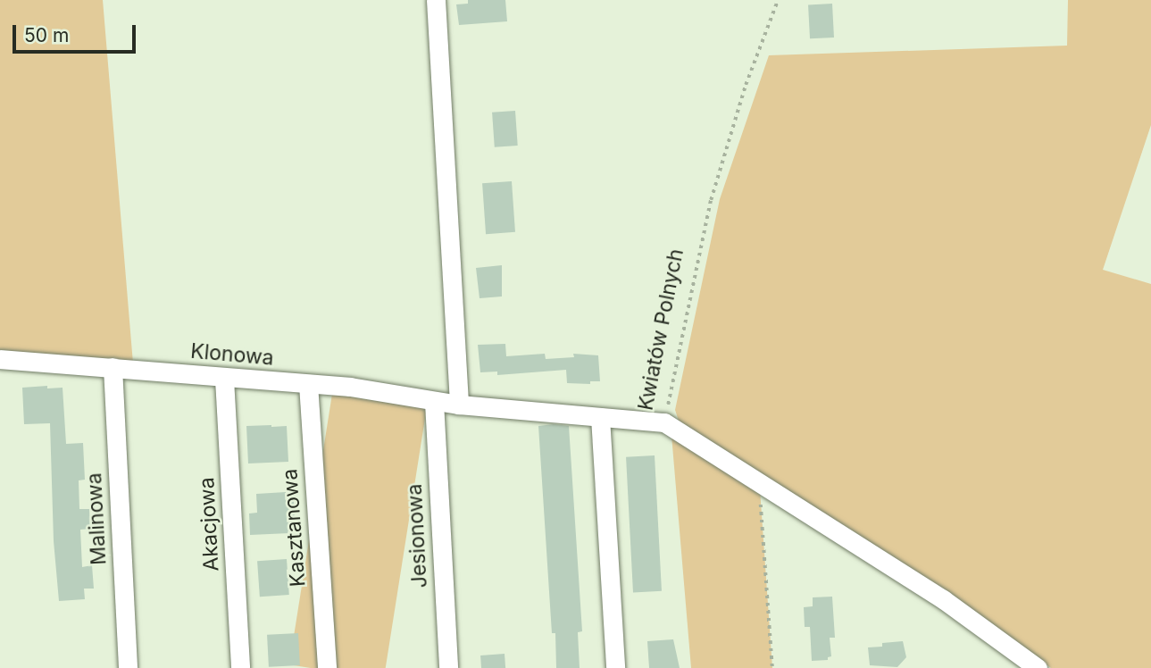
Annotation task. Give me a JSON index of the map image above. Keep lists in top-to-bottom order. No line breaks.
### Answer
{"streets":{"street":["Kwiatów Polnych","Klonowa","Malinowa","Akacjowa","Kasztanowa","Jesionowa"]},"crossings":[["Kwiatów Polnych","Klonowa"],["Klonowa","Malinowa"],["Klonowa","Akacjowa"],["Klonowa","Kasztanowa"],["Klonowa","Jesionowa"]],"scale_bar":"50 m"}
